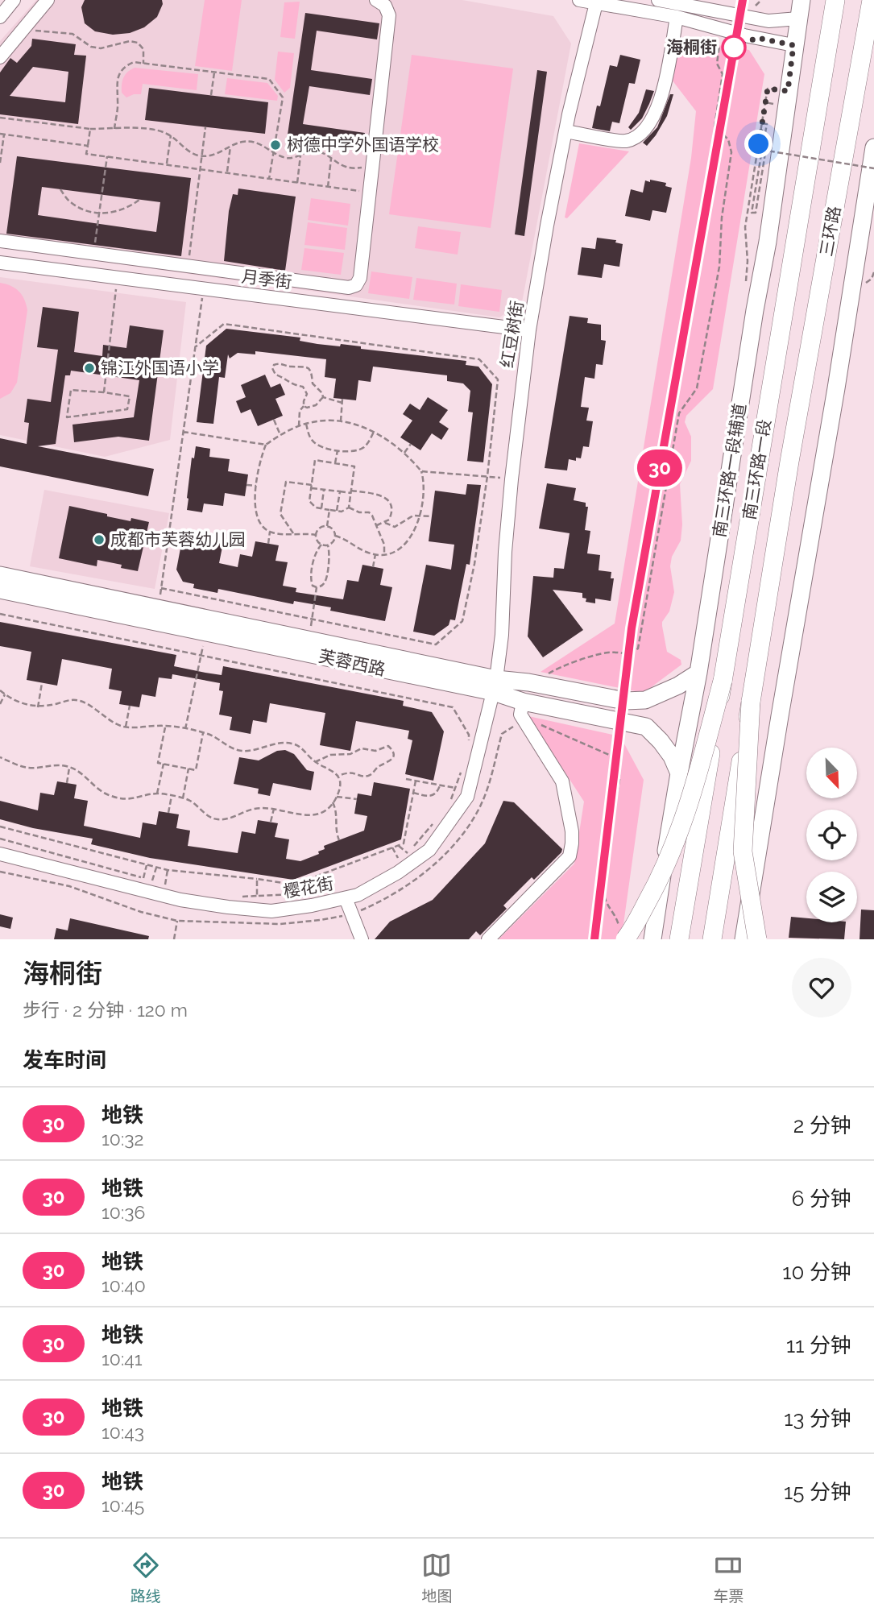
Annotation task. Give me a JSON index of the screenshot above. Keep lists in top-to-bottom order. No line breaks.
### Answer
{"streets":{"highway":["三环路","南三环路一段"],"main road":["南三环路一段辅道","芙蓉西路"],"street":["月季街","红豆树街","樱花街"]},"crossings":[["三环路","南三环路一段"],["月季街","红豆树街"],["红豆树街","芙蓉西路"],["红豆树街","樱花街"],["南三环路一段辅道","芙蓉西路"],["芙蓉西路","樱花街"]],"places":["海桐街","树德中学外国语学校","锦江外国语小学","成都市芙蓉幼儿园"],"lines":["metro line 30"],"north":"bottom right","page":{"on_map":"30","heading":[["海桐街","步行 · 2 分钟 · 120 m"],"发车时间"],"list":[{"mark":"30","name":"地铁","note":"10:32","value":"2 分钟"},{"mark":"30","name":"地铁","note":"10:36","value":"6 分钟"},{"mark":"30","name":"地铁","note":"10:40","value":"10 分钟"},{"mark":"30","name":"地铁","note":"10:41","value":"11 分钟"},{"mark":"30","name":"地铁","note":"10:43","value":"13 分钟"},{"mark":"30","name":"地铁","note":"10:45","value":"15 分钟"}],"tabs":["路线","地图","车票"]}}
